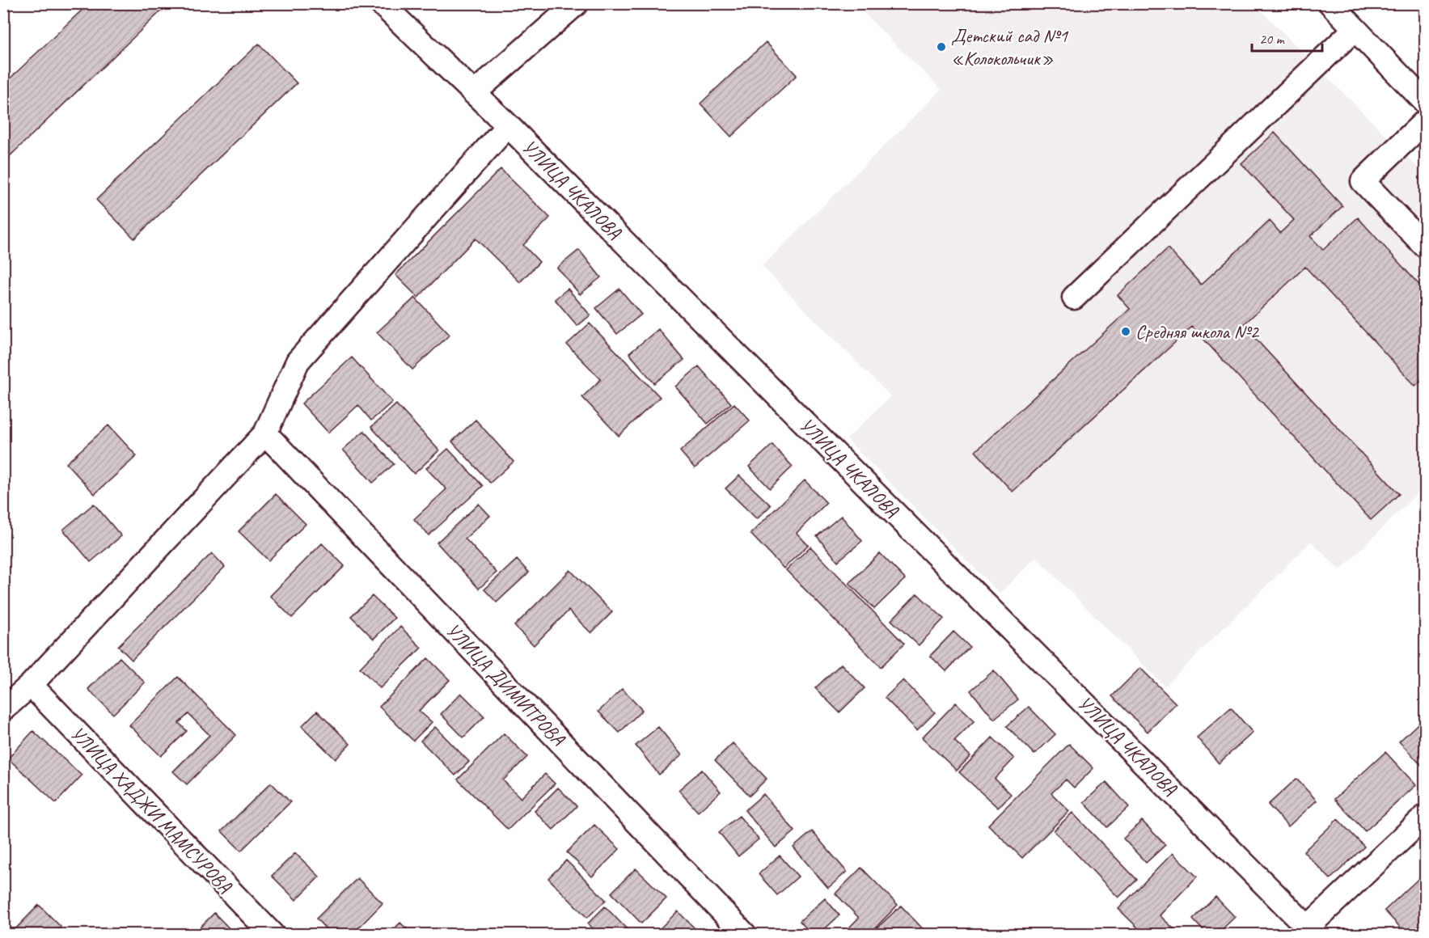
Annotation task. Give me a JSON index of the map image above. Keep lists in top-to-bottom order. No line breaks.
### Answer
{"streets":{"street":["УЛИЦА ЧКАЛОВА","УЛИЦА ДИМИТРОВА","УЛИЦА ХАДЖИ МАМСУРОВА"]},"places":["Детский сад №1 «Колокольчик»","Средняя школа №2"],"scale_bar":"20 m"}
